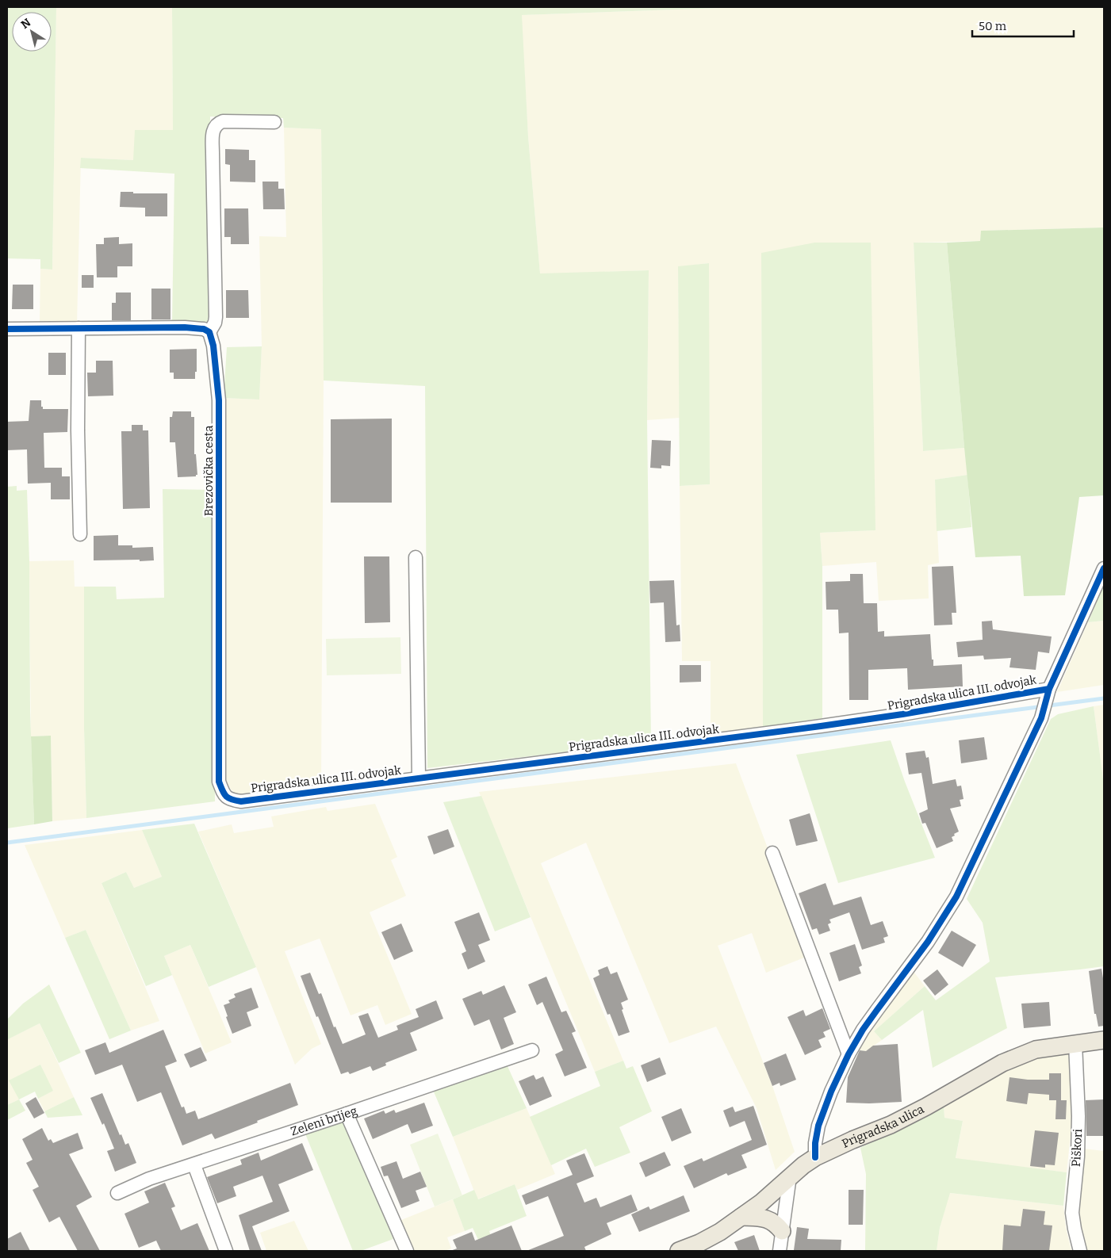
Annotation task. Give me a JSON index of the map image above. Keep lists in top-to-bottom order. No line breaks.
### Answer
{"streets":{"main road":["Prigradska ulica"],"street":["Brezovička cesta","Prigradska ulica III. odvojak","Zeleni brijeg","Piškori"]},"crossings":[["Brezovička cesta","Prigradska ulica III. odvojak"],["Prigradska ulica","Piškori"]],"scale_bar":"50 m","north":"top left"}
